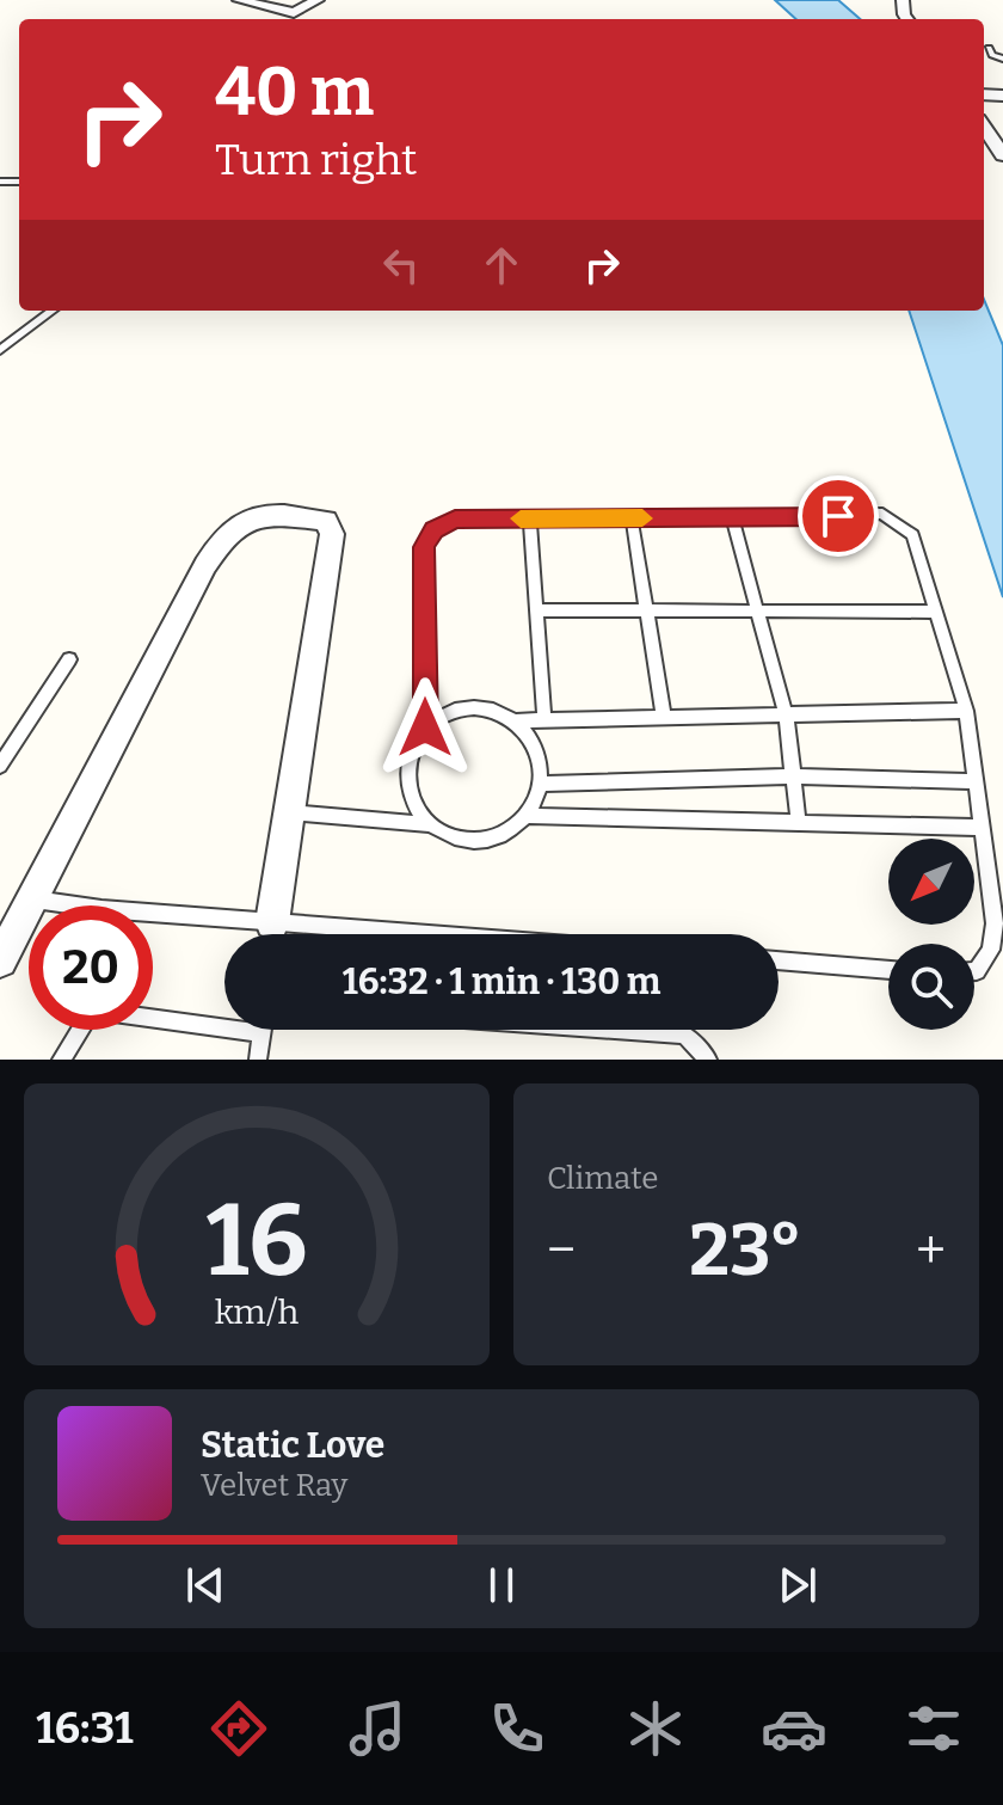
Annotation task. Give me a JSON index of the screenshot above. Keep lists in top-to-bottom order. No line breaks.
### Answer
{"north":"bottom left","page":{"turn":["40 m","Turn right"],"limit":"20","trip":"16:32 · 1 min · 130 m","tile":"Climate","heat":["−","23°","+"],"song":["Static Love","Velvet Ray"],"tabs":"16:31","gauge":["16","km/h"]}}
